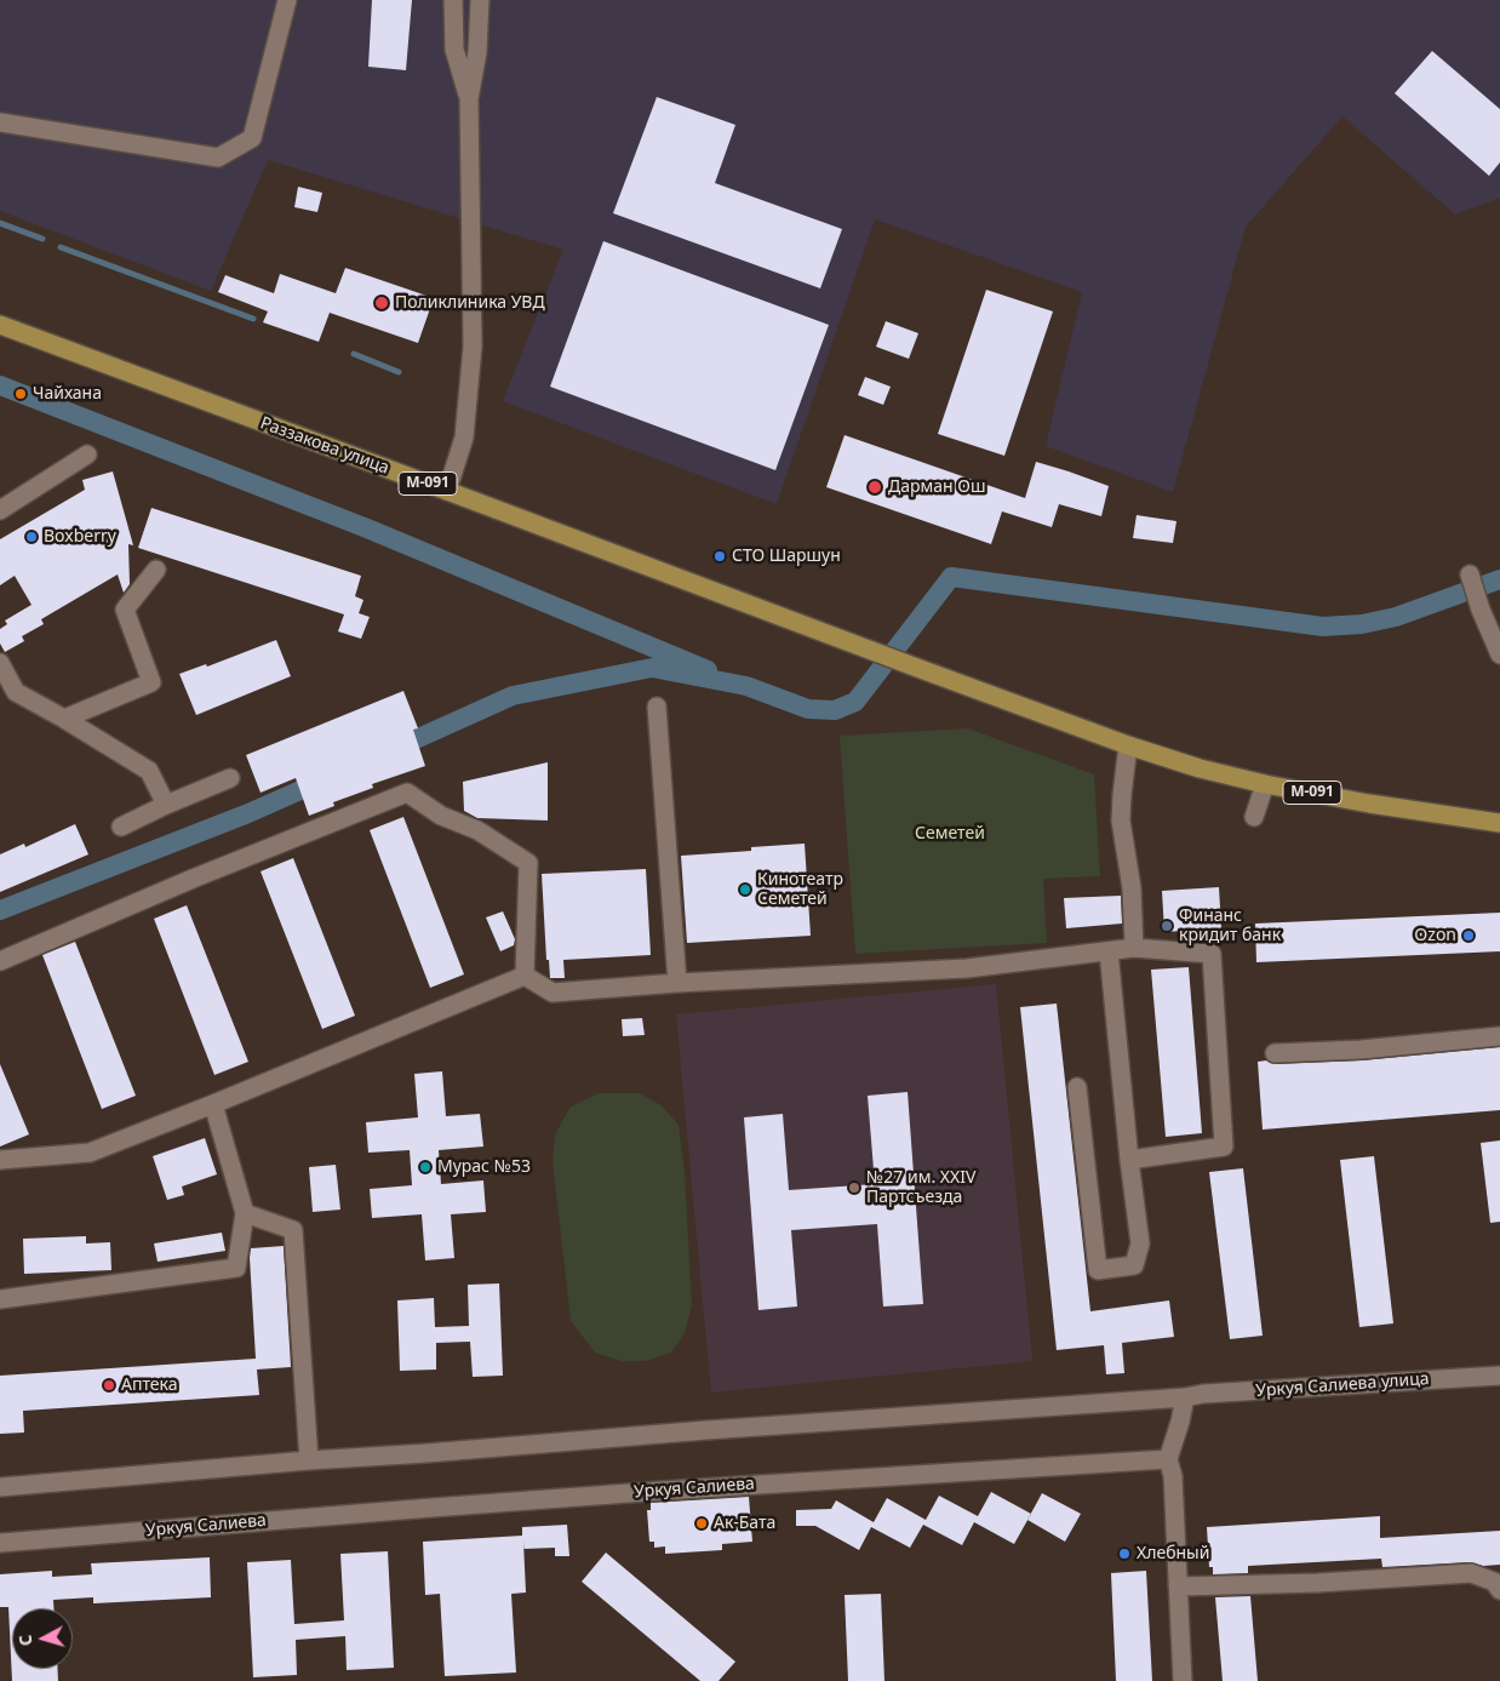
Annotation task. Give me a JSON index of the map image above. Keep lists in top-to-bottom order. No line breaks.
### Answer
{"streets":{"main road":["Раззакова улица","М-091"],"street":["Уркуя Салиева улица","Уркуя Салиева"]},"crossings":[["Раззакова улица","М-091"]],"parks":["Семетей"],"places":["Поликлиника УВД","Чайхана","Дарман Ош","Boxberry","СТО Шаршун","Кинотеатр Семетей","Финанс кридит банк","Ozon","Мурас №53","№27 им. XXIV Партсъезда","Аптека","Ак-Бата","Хлебный"],"north":"left"}
